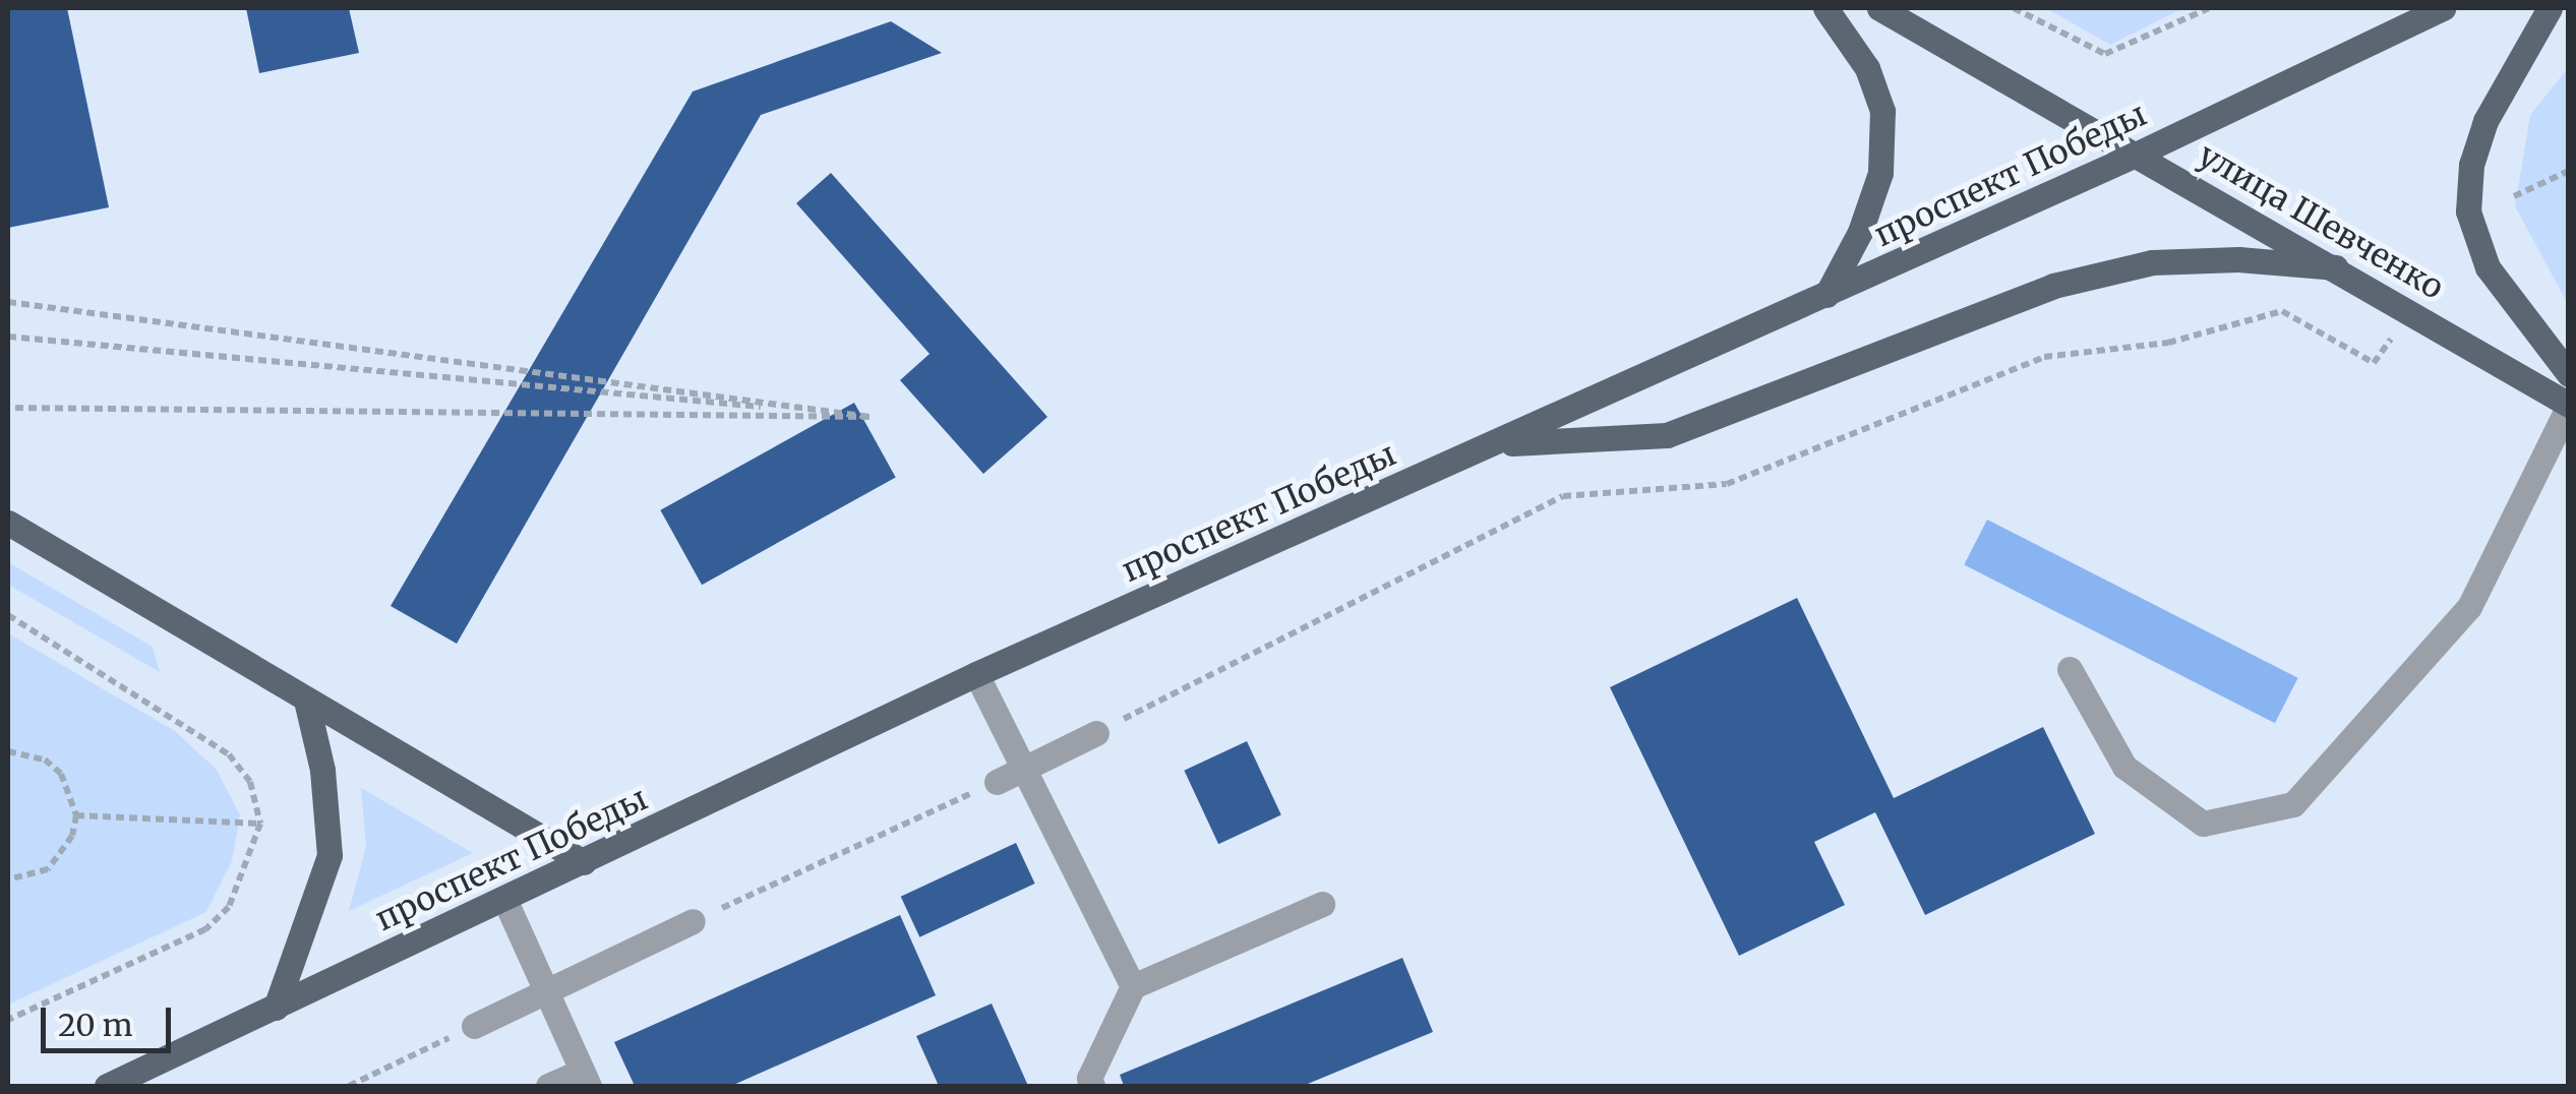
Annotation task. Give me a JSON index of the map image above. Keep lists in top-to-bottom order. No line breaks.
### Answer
{"streets":{"main road":["проспект Победы","улица Шевченко"]},"crossings":[["проспект Победы","улица Шевченко"]],"scale_bar":"20 m"}
